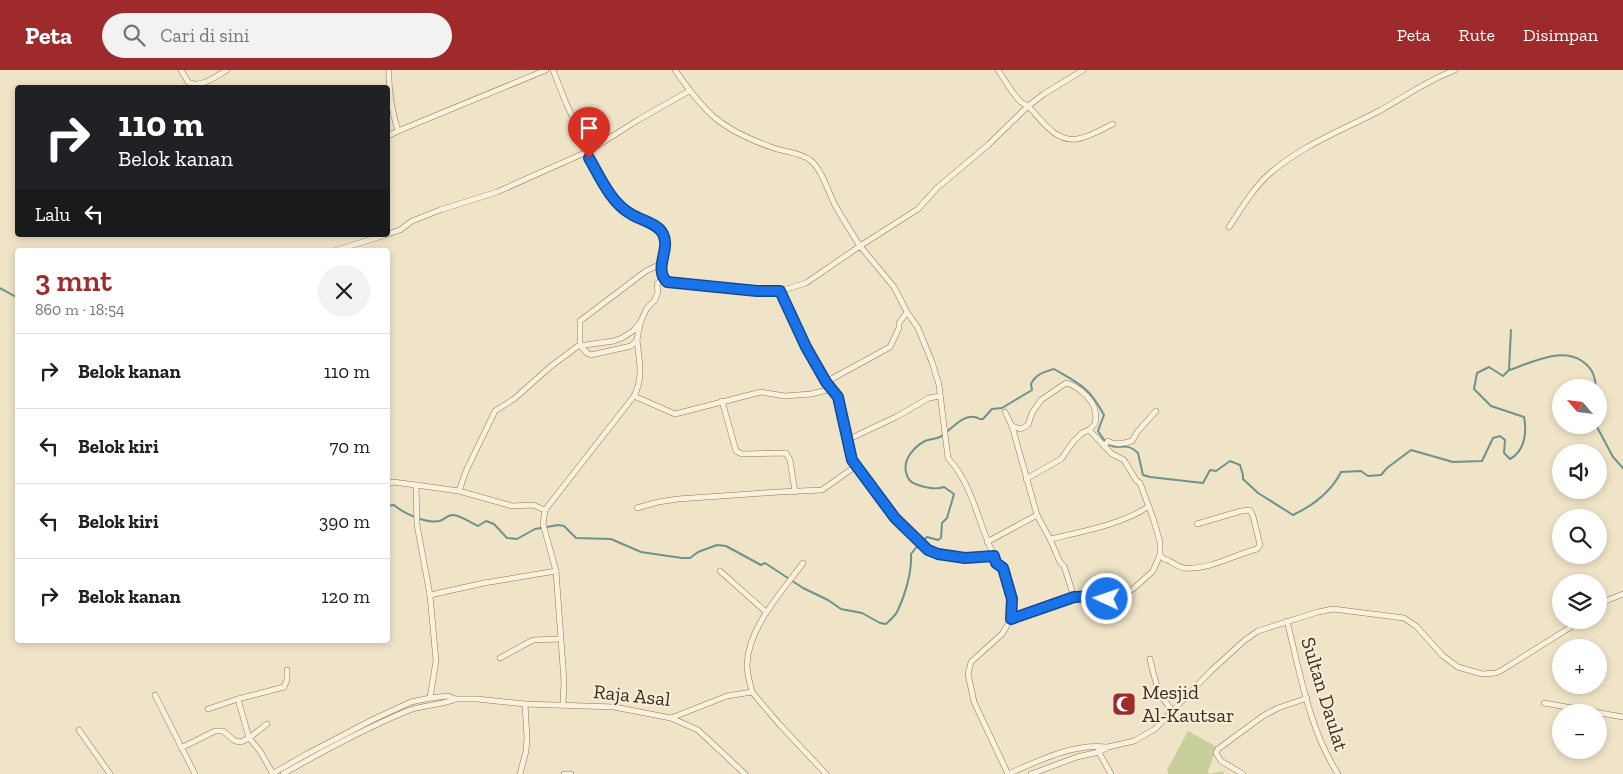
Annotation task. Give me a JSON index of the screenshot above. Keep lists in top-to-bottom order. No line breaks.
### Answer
{"streets":{"street":["Sultan Daulat","Raja Asal"]},"places":{"mosque":["Mesjid Al-Kautsar"]},"north":"top left","page":{"header":"Peta","search":"Cari di sini","nav":["Peta","Rute","Disimpan"],"turn":["110 m","Belok kanan"],"then":"Lalu","heading":["3 mnt","860 m · 18:54"],"list":[{"name":"Belok kanan","value":"110 m"},{"name":"Belok kiri","value":"70 m"},{"name":"Belok kiri","value":"390 m"},{"name":"Belok kanan","value":"120 m"}],"map_buttons":["+","−"]}}
